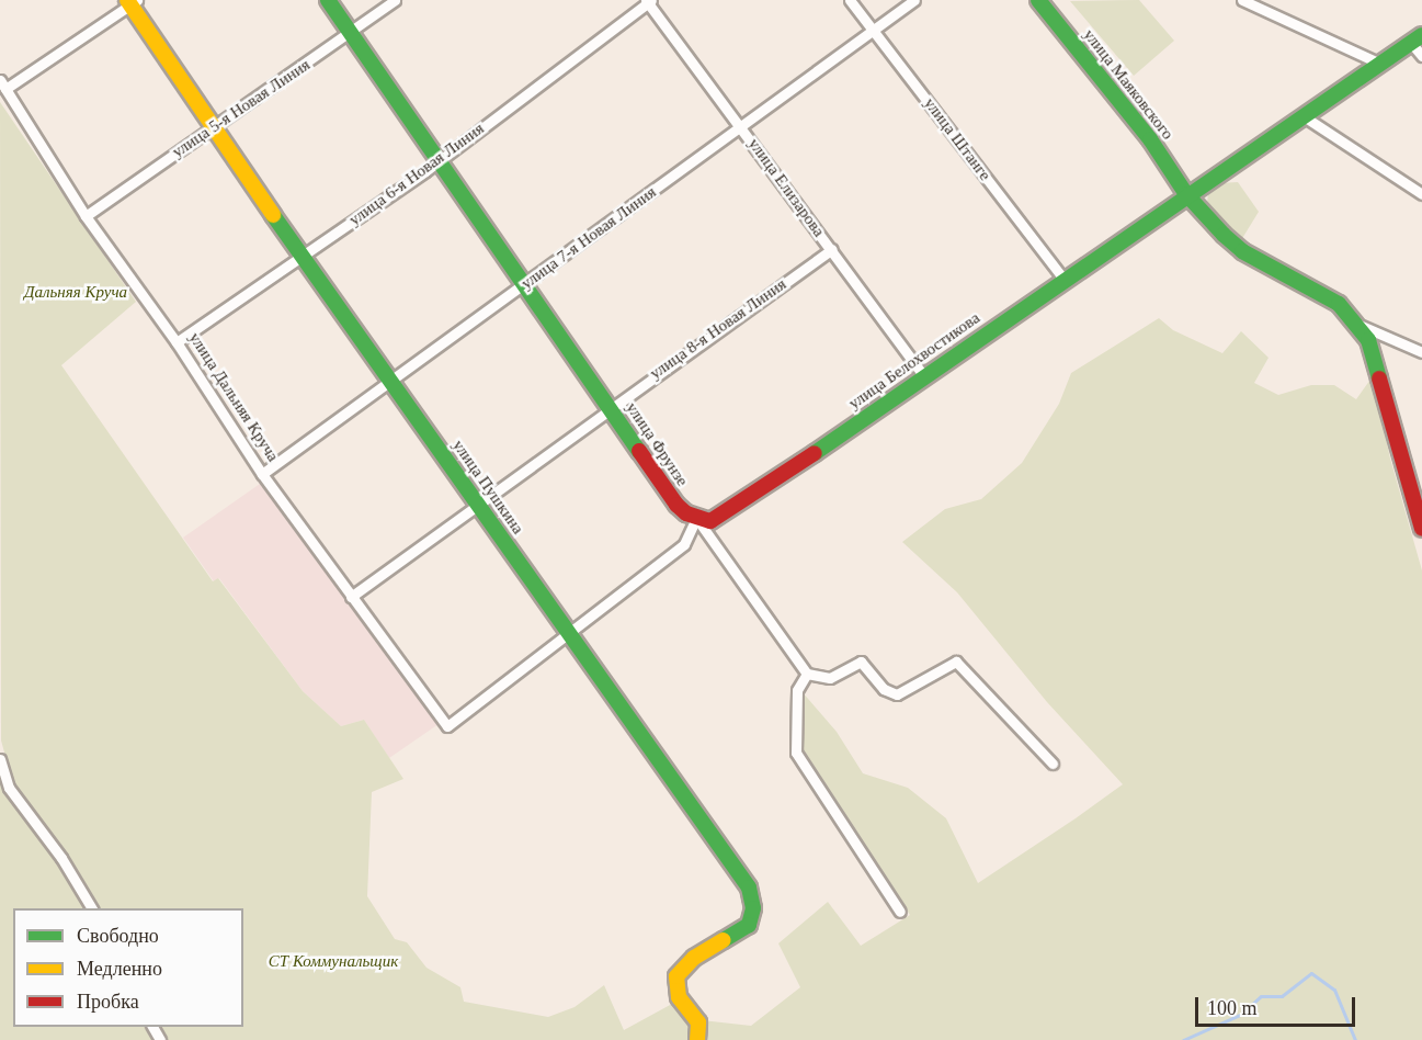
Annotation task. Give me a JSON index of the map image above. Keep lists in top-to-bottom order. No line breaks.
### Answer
{"streets":{"street":["улица Маяковского","улица 5-я Новая Линия","улица Штанге","улица 6-я Новая Линия","улица Елизарова","улица 7-я Новая Линия","улица 8-я Новая Линия","улица Белохвостикова","улица Дальняя Круча","улица Фрунзе","улица Пушкина"]},"crossings":[["улица Маяковского","улица Белохвостикова"],["улица 5-я Новая Линия","улица Дальняя Круча"],["улица 5-я Новая Линия","улица Фрунзе"],["улица 5-я Новая Линия","улица Пушкина"],["улица Штанге","улица 7-я Новая Линия"],["улица Штанге","улица Белохвостикова"],["улица 6-я Новая Линия","улица Елизарова"],["улица 6-я Новая Линия","улица Дальняя Круча"],["улица 6-я Новая Линия","улица Фрунзе"],["улица 6-я Новая Линия","улица Пушкина"],["улица Елизарова","улица 7-я Новая Линия"],["улица Елизарова","улица 8-я Новая Линия"],["улица Елизарова","улица Белохвостикова"],["улица 7-я Новая Линия","улица Дальняя Круча"],["улица 7-я Новая Линия","улица Фрунзе"],["улица 7-я Новая Линия","улица Пушкина"],["улица 8-я Новая Линия","улица Дальняя Круча"],["улица 8-я Новая Линия","улица Фрунзе"],["улица 8-я Новая Линия","улица Пушкина"],["улица Белохвостикова","улица Фрунзе"],["улица Дальняя Круча","улица Пушкина"]],"parks":["Дальняя Круча","СТ Коммунальщик"],"legend":["Свободно","Медленно","Пробка"],"scale_bar":"100 m"}
